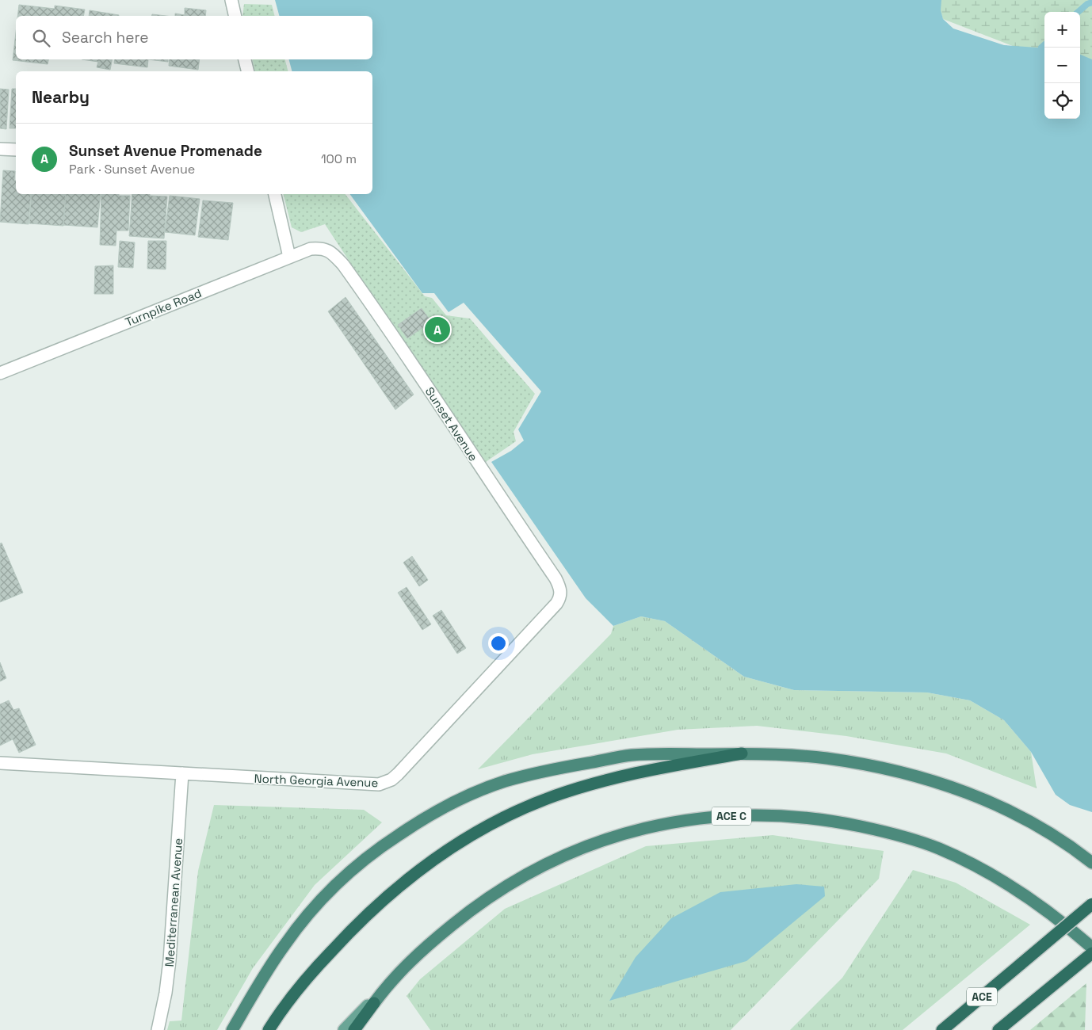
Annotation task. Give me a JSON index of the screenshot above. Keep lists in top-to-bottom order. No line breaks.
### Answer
{"streets":{"highway":["ACE C","ACE"],"street":["Turnpike Road","Sunset Avenue","North Georgia Avenue","Mediterranean Avenue"]},"crossings":[["Turnpike Road","Sunset Avenue"],["Sunset Avenue","North Georgia Avenue"],["North Georgia Avenue","Mediterranean Avenue"]],"page":{"map_buttons":["+","−"],"search":"Search here","heading":"Nearby","list":[{"mark":"A","name":"Sunset Avenue Promenade","note":"Park · Sunset Avenue","value":"100 m"}],"pins":"A"}}
